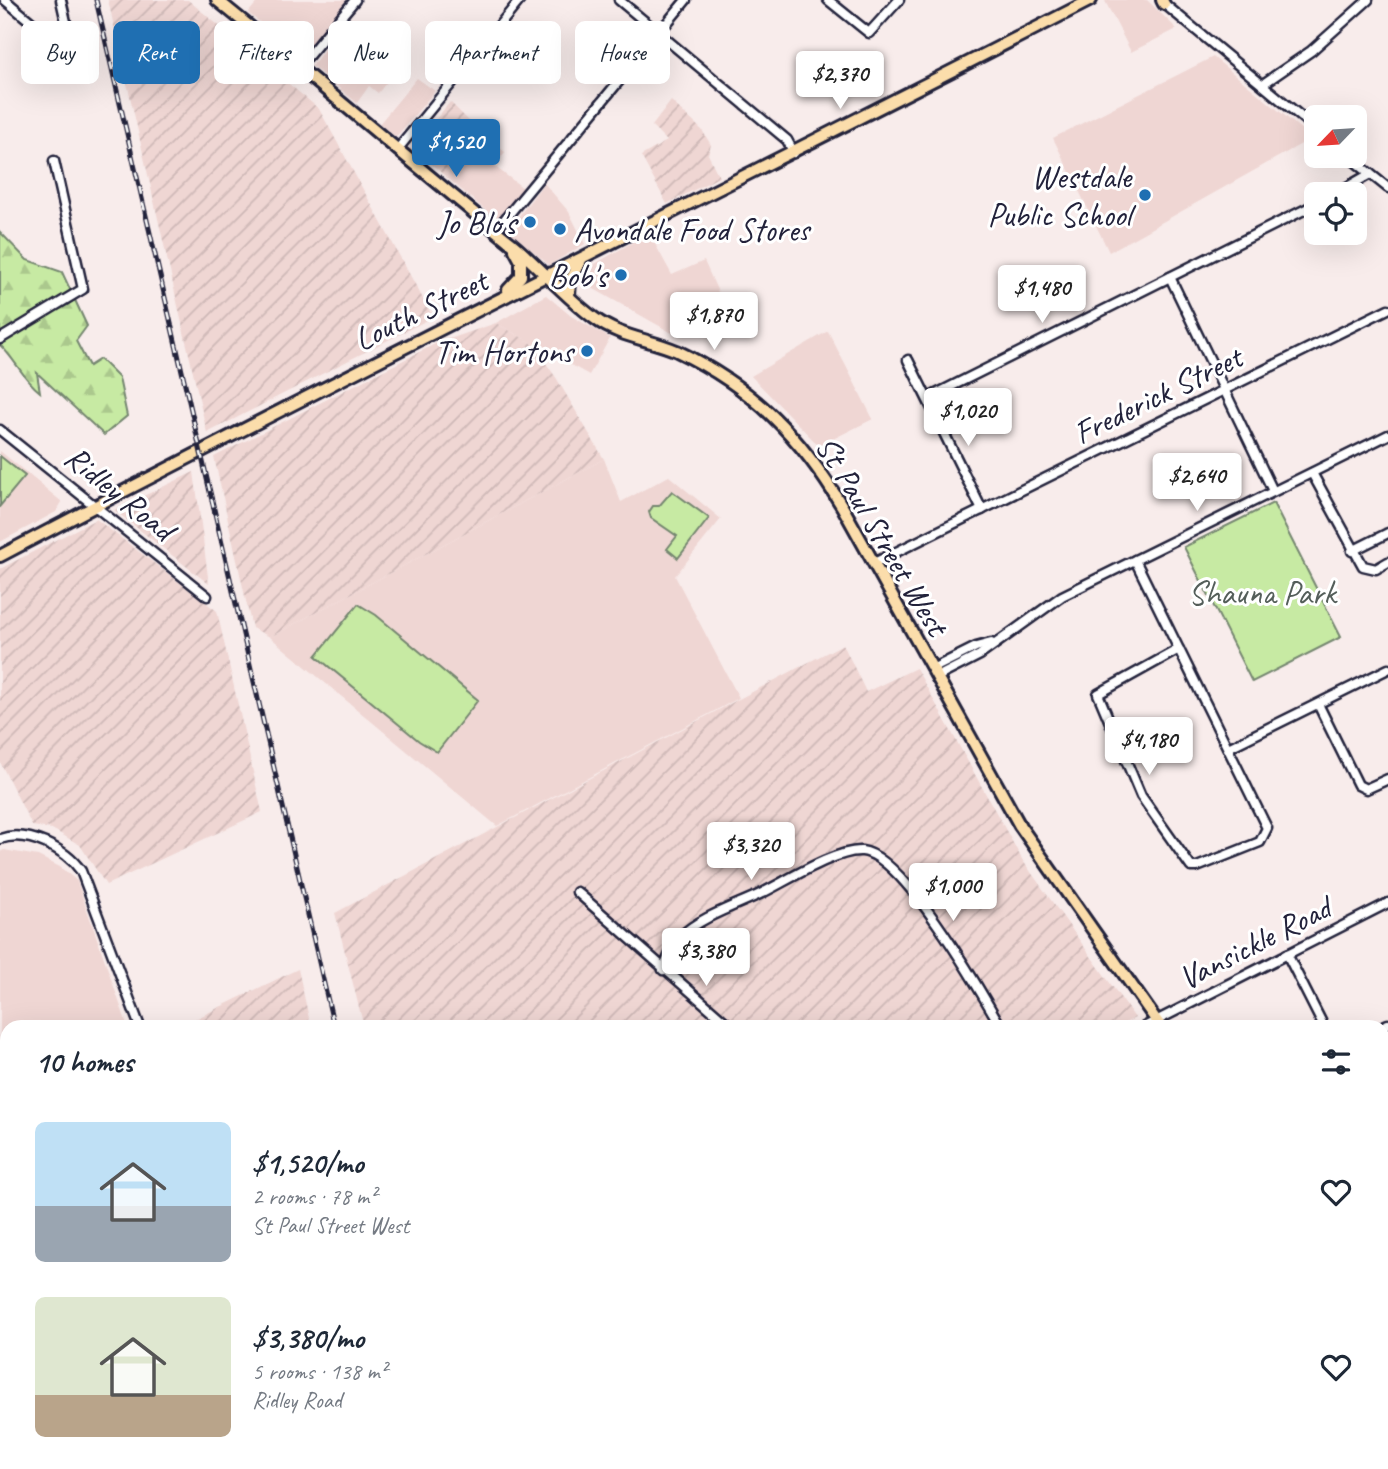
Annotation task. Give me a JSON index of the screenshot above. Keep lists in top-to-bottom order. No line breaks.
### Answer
{"streets":{"main road":["Louth Street","St Paul Street West"],"street":["Frederick Street","Ridley Road","Vansickle Road"]},"crossings":[["Louth Street","Ridley Road"],["Louth Street","St Paul Street West"],["Frederick Street","St Paul Street West"]],"parks":["Shauna Park"],"places":["Westdale Public School","Jo Blo's","Avondale Food Stores","Bob's","Tim Hortons"],"north":"bottom left","page":{"chip":["Buy","Rent","Filters","New","Apartment","House"],"price":["$2,370","$1,520","$1,480","$1,870","$1,020","$2,640","$4,180","$3,320","$1,000","$3,380"],"heading":"10 homes","list":[{"name":"$1,520/mo","note":"2 rooms · 78 m² · St Paul Street West"},{"name":"$3,380/mo","note":"5 rooms · 138 m² · Ridley Road"}]}}
